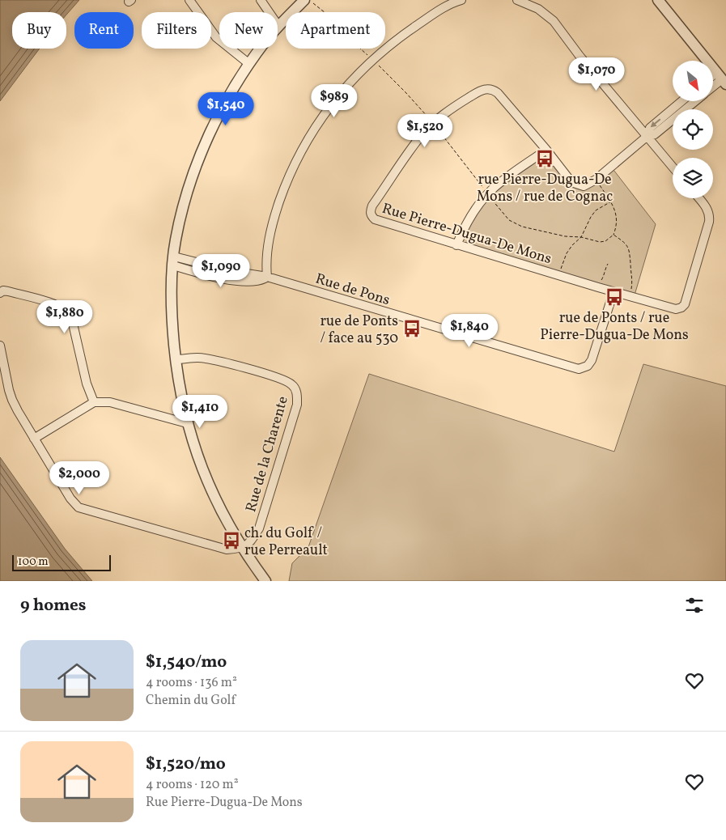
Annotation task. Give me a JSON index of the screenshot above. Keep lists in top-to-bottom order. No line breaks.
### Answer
{"streets":{"street":["Rue Pierre-Dugua-De Mons","Rue de Pons","Rue de la Charente"]},"crossings":[["Rue Pierre-Dugua-De Mons","Rue de Pons"]],"places":{"bus stop":["rue Pierre-Dugua-De Mons / rue de Cognac","rue de Ponts / rue Pierre-Dugua-De Mons","rue de Ponts / face au 530","ch. du Golf / rue Perreault"]},"scale_bar":"100 m","north":"bottom right","page":{"chip":["Buy","Rent","Filters","New","Apartment"],"price":["$1,070","$989","$1,540","$1,520","$1,090","$1,880","$1,840","$1,410","$2,000"],"scale":"100 m","heading":"9 homes","list":[{"name":"$1,540/mo","note":"4 rooms · 136 m² · Chemin du Golf"},{"name":"$1,520/mo","note":"4 rooms · 120 m² · Rue Pierre-Dugua-De Mons"}]}}
